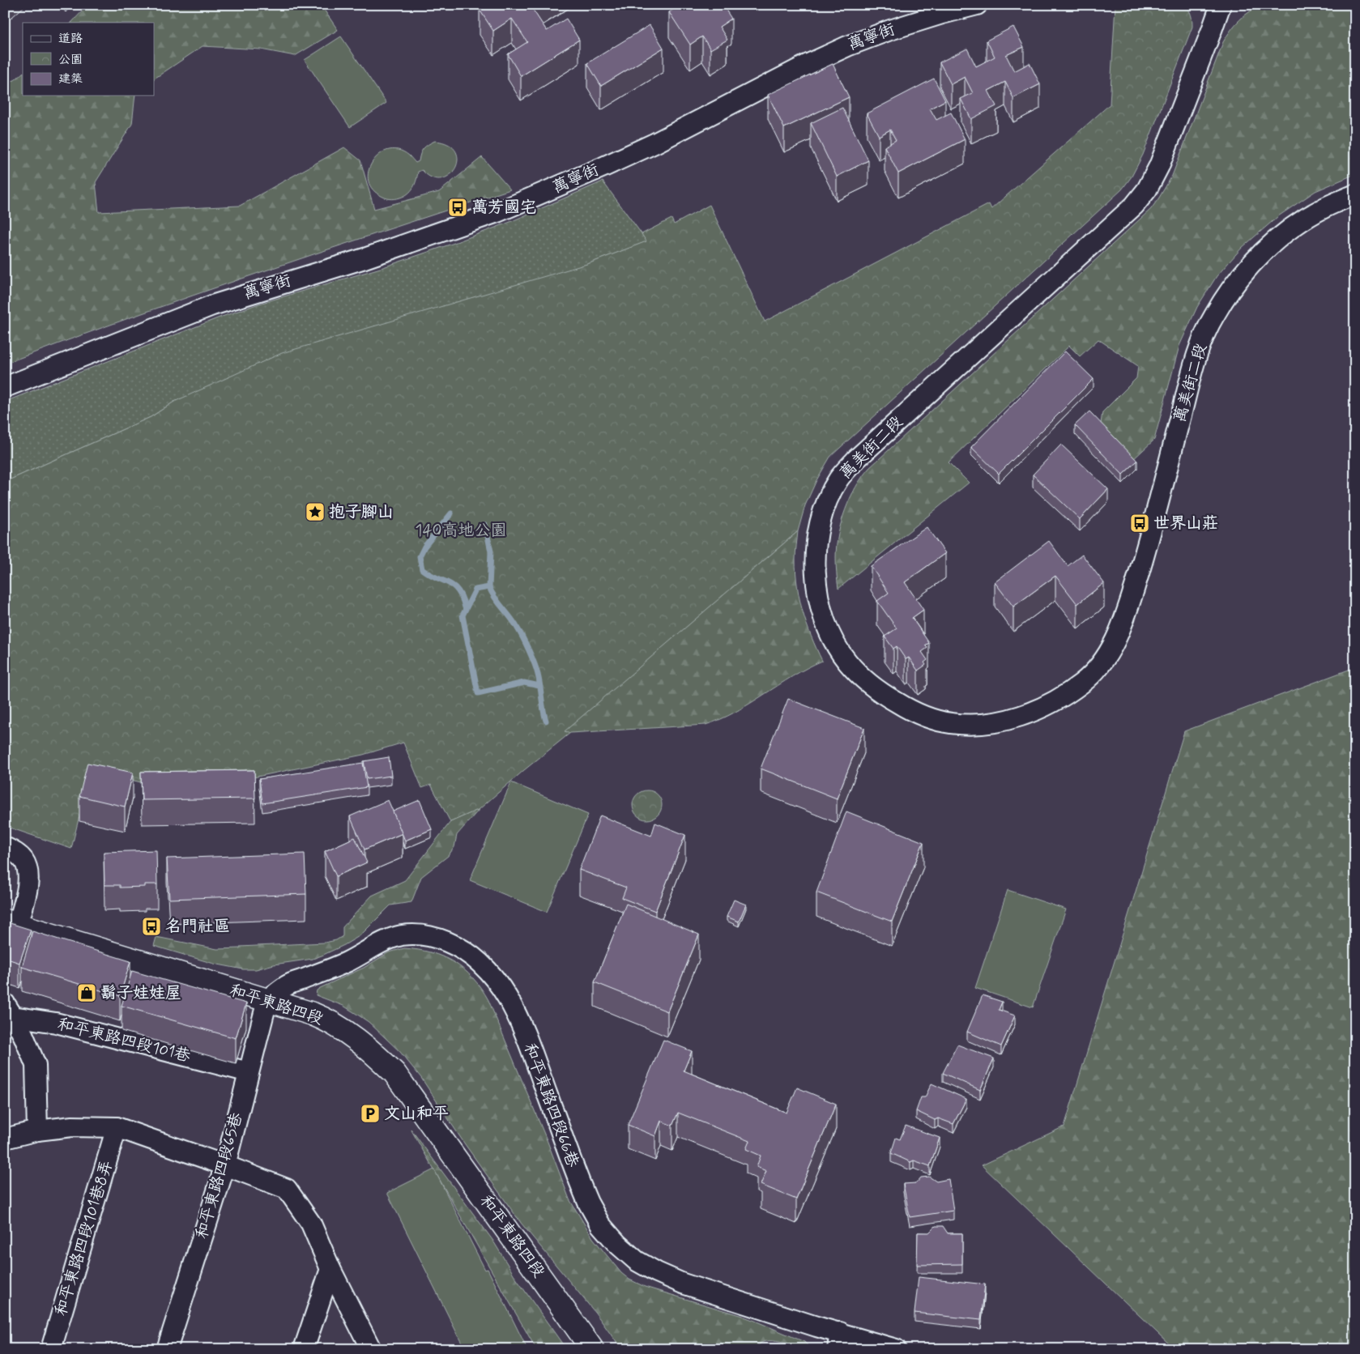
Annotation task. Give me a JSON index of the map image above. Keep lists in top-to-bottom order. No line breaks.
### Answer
{"streets":{"main road":["和平東路四段"],"street":["萬寧街","萬美街二段","和平東路四段101巷","和平東路四段66巷","和平東路四段65巷","和平東路四段101巷8弄"]},"crossings":[["和平東路四段","和平東路四段66巷"],["和平東路四段","和平東路四段65巷"],["和平東路四段101巷","和平東路四段65巷"],["和平東路四段66巷","和平東路四段65巷"]],"parks":["140高地公園"],"places":{"bus stop":["萬芳國宅","世界山莊","名門社區"],"place":["抱子腳山"],"shop":["鬍子娃娃屋"],"parking":["文山和平"]},"legend":["道路","公園","建築"]}
